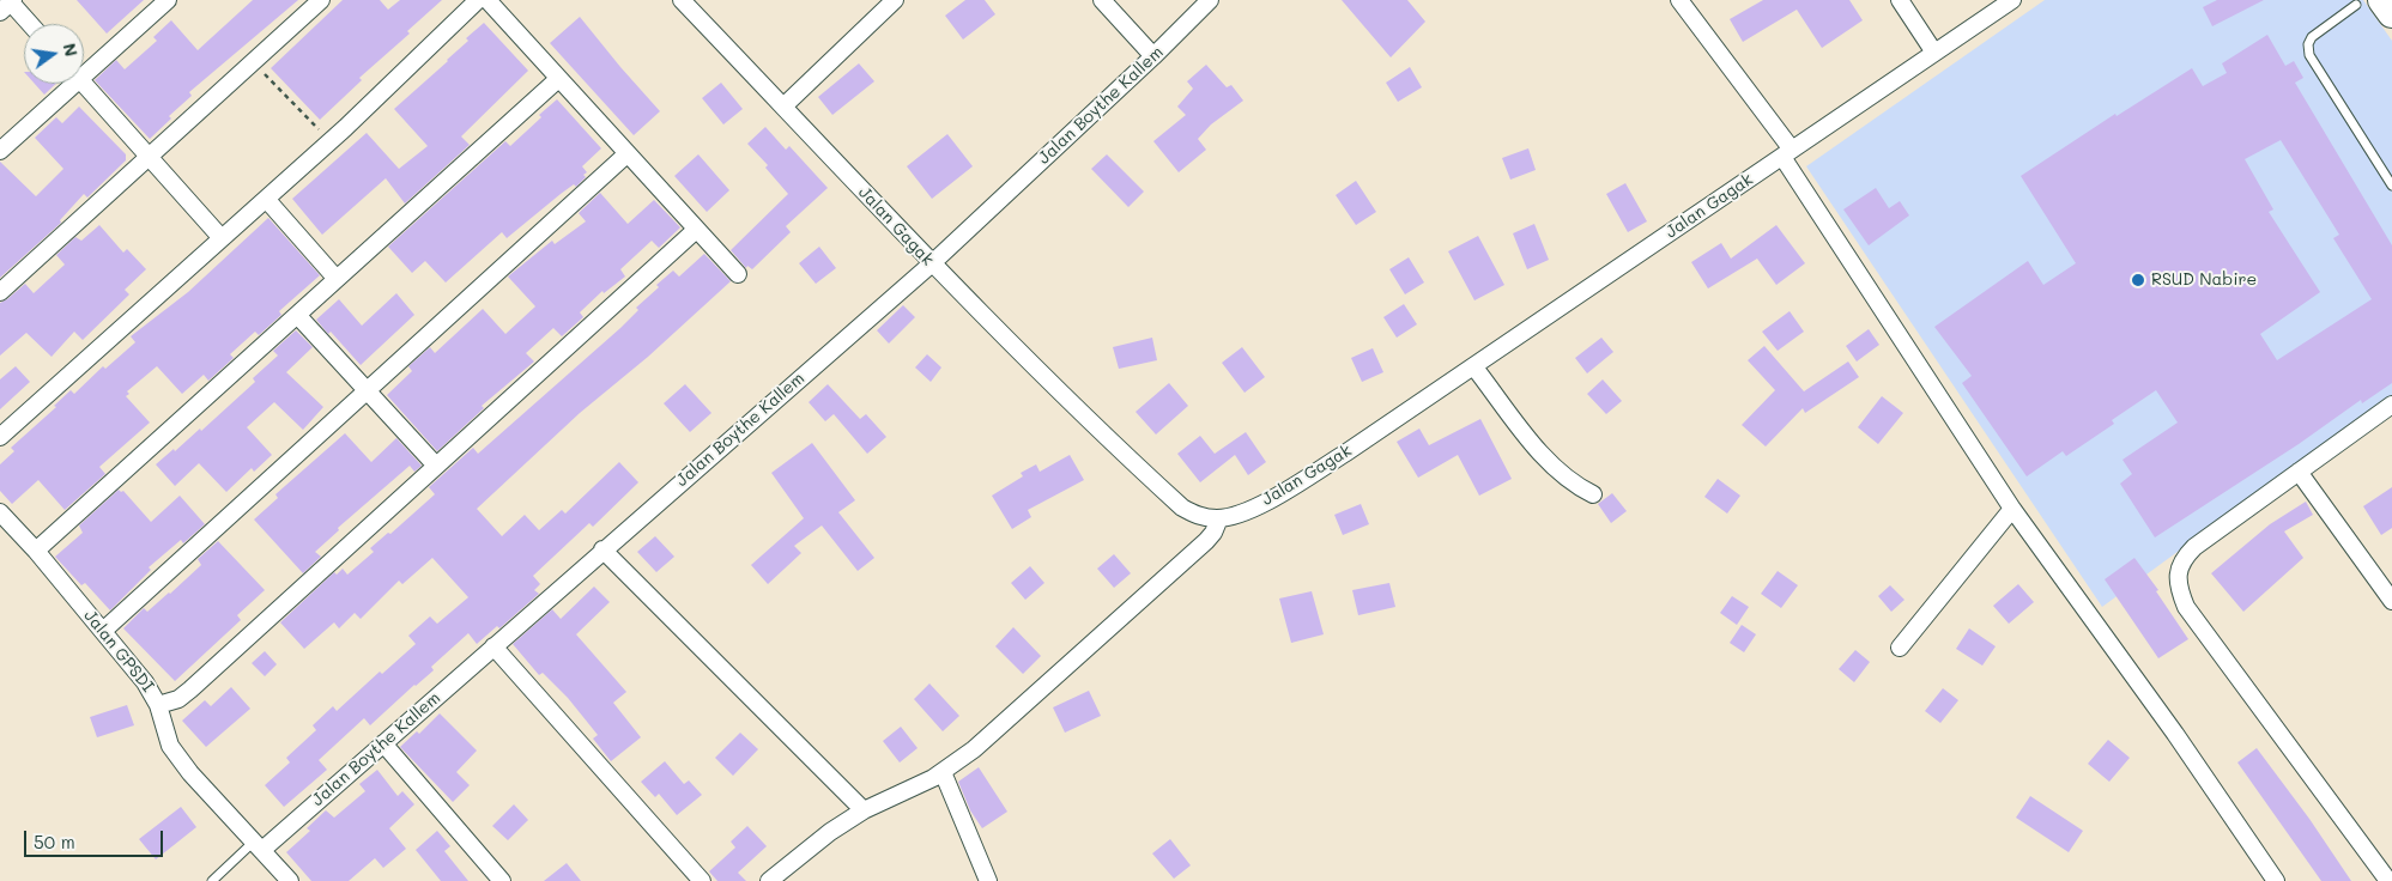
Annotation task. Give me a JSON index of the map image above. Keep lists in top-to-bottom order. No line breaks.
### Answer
{"streets":{"street":["Jalan Boythe Kallem","Jalan Gagak","Jalan GPSDI"]},"crossings":[["Jalan Boythe Kallem","Jalan Gagak"],["Jalan Boythe Kallem","Jalan GPSDI"]],"places":["RSUD Nabire"],"scale_bar":"50 m","north":"right"}
